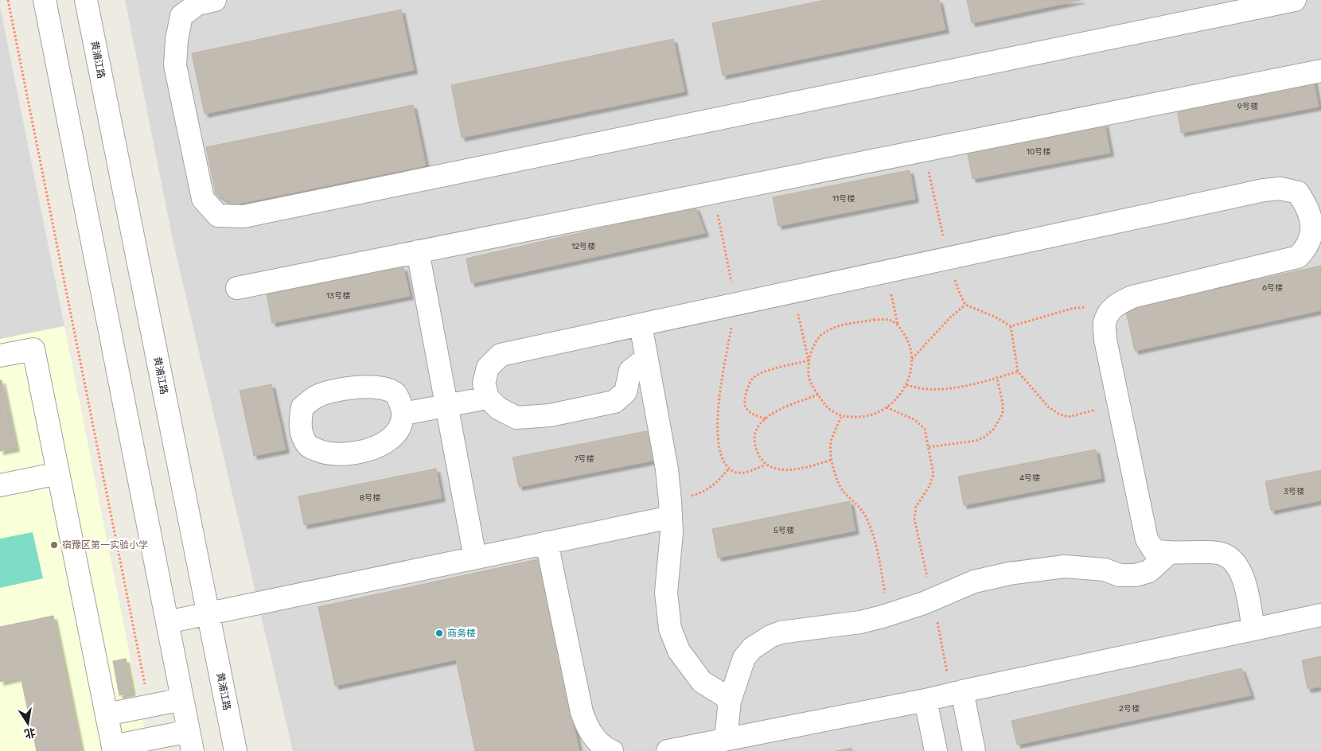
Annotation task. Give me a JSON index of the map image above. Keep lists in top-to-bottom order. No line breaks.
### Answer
{"streets":{"street":["黄浦江路"]},"places":["宿豫区第一实验小学","商务楼"],"house_numbers":["9号楼","10号楼","11号楼","12号楼","6号楼","13号楼","7号楼","4号楼","3号楼","8号楼","5号楼","2号楼"],"north":"bottom"}
